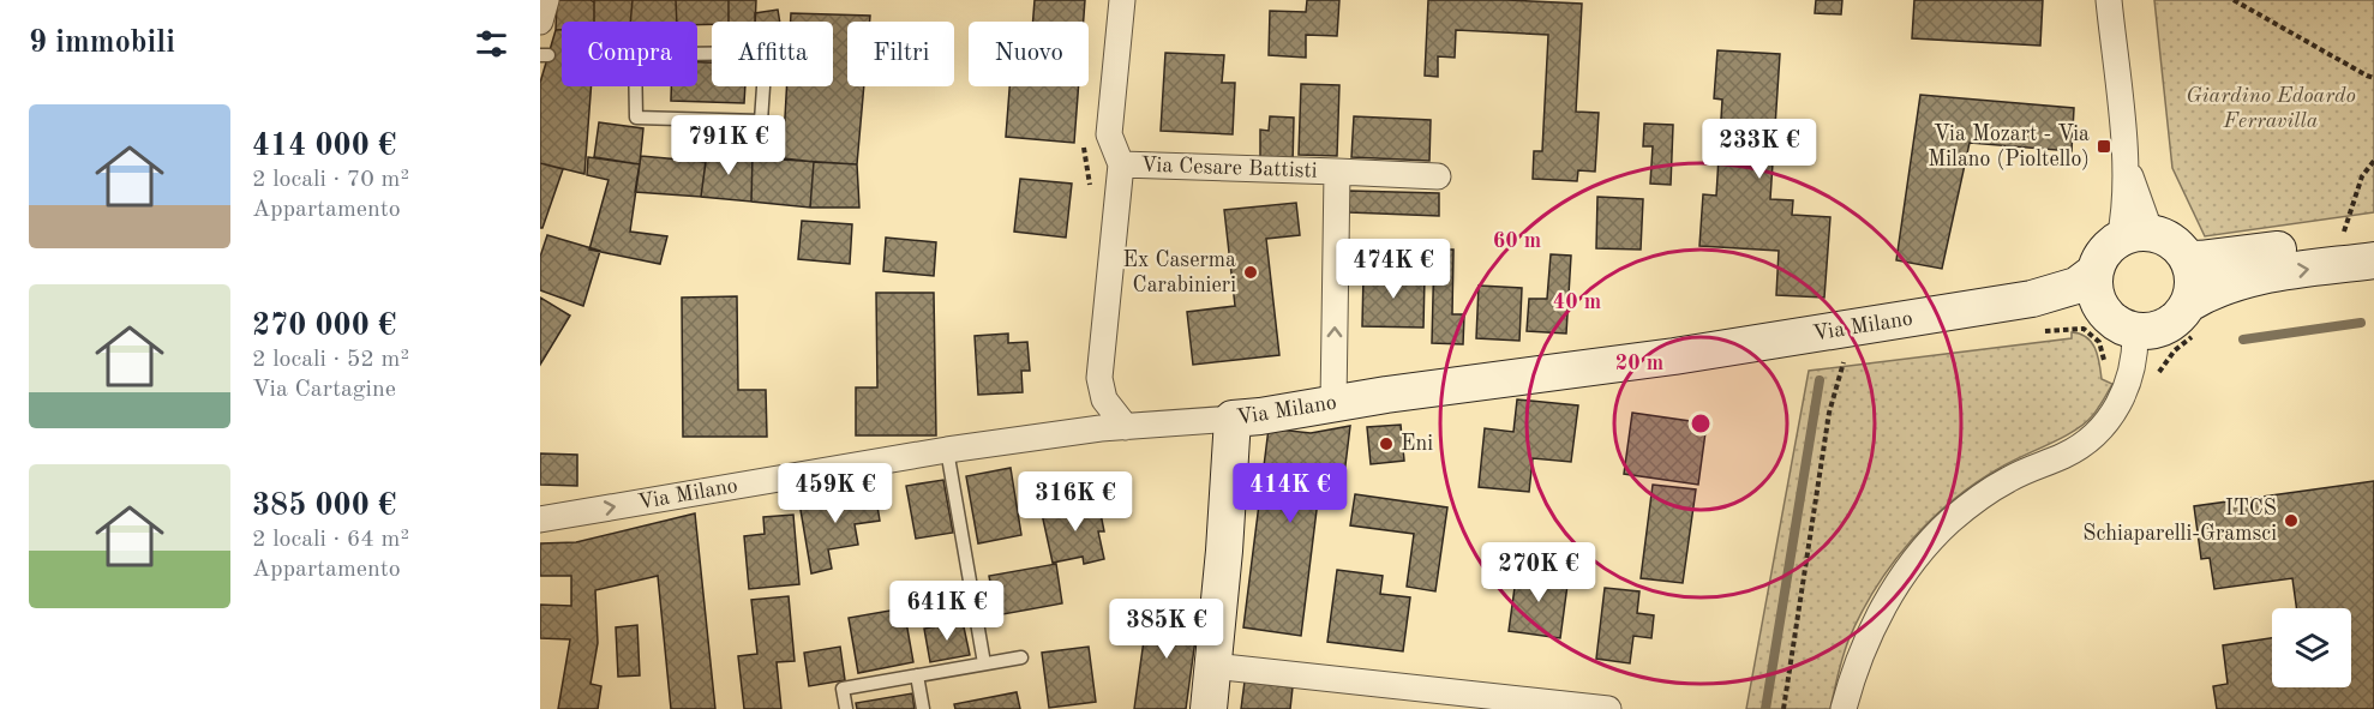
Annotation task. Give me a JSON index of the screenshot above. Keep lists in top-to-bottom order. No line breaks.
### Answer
{"streets":{"street":["Via Cesare Battisti","Via Milano"]},"crossings":[["Via Cesare Battisti","Via Milano"]],"parks":["Giardino Edoardo Ferravilla"],"places":{"transit":["Via Mozart - Via Milano (Pioltello)"],"other":["Ex Caserma Carabinieri","Eni","ITCS Schiaparelli-Gramsci"]},"page":{"heading":"9 immobili","chip":["Compra","Affitta","Filtri","Nuovo"],"list":[{"name":"414 000 €","note":"2 locali · 70 m² · Appartamento"},{"name":"270 000 €","note":"2 locali · 52 m² · Via Cartagine"},{"name":"385 000 €","note":"2 locali · 64 m² · Appartamento"}],"price":["791K €","233K €","474K €","459K €","414K €","316K €","270K €","641K €","385K €"]},"rings":["60 m","40 m","20 m"]}
